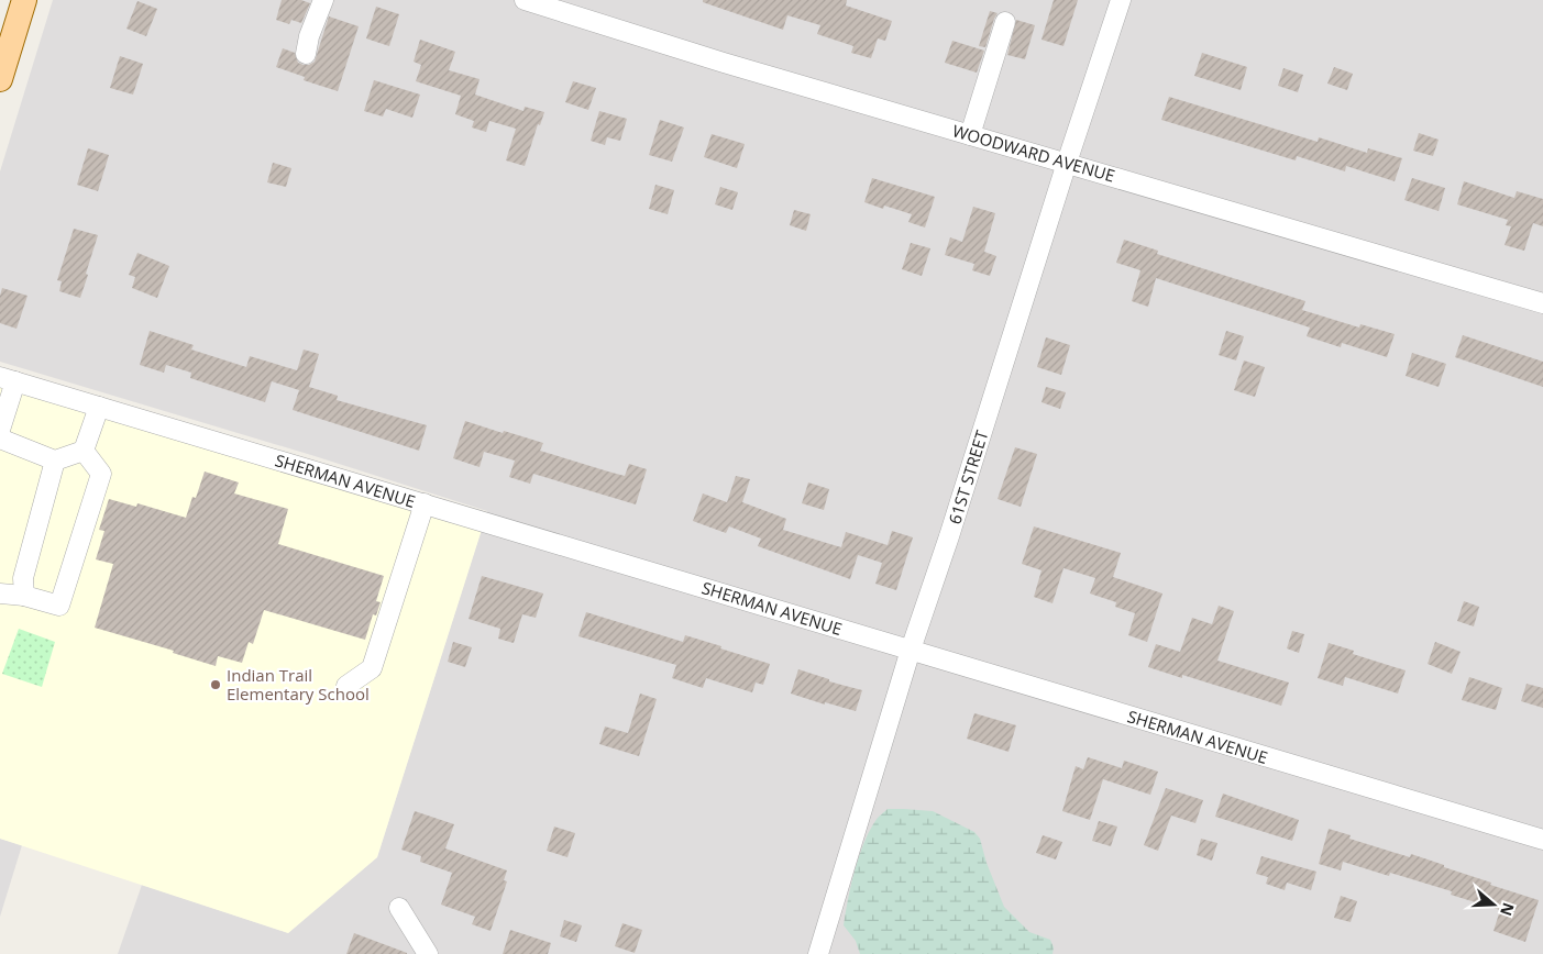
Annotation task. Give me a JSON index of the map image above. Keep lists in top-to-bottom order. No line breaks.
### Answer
{"streets":{"street":["WOODWARD AVENUE","61ST STREET","SHERMAN AVENUE"]},"crossings":[["WOODWARD AVENUE","61ST STREET"],["61ST STREET","SHERMAN AVENUE"]],"places":["Indian Trail Elementary School"],"north":"right"}
